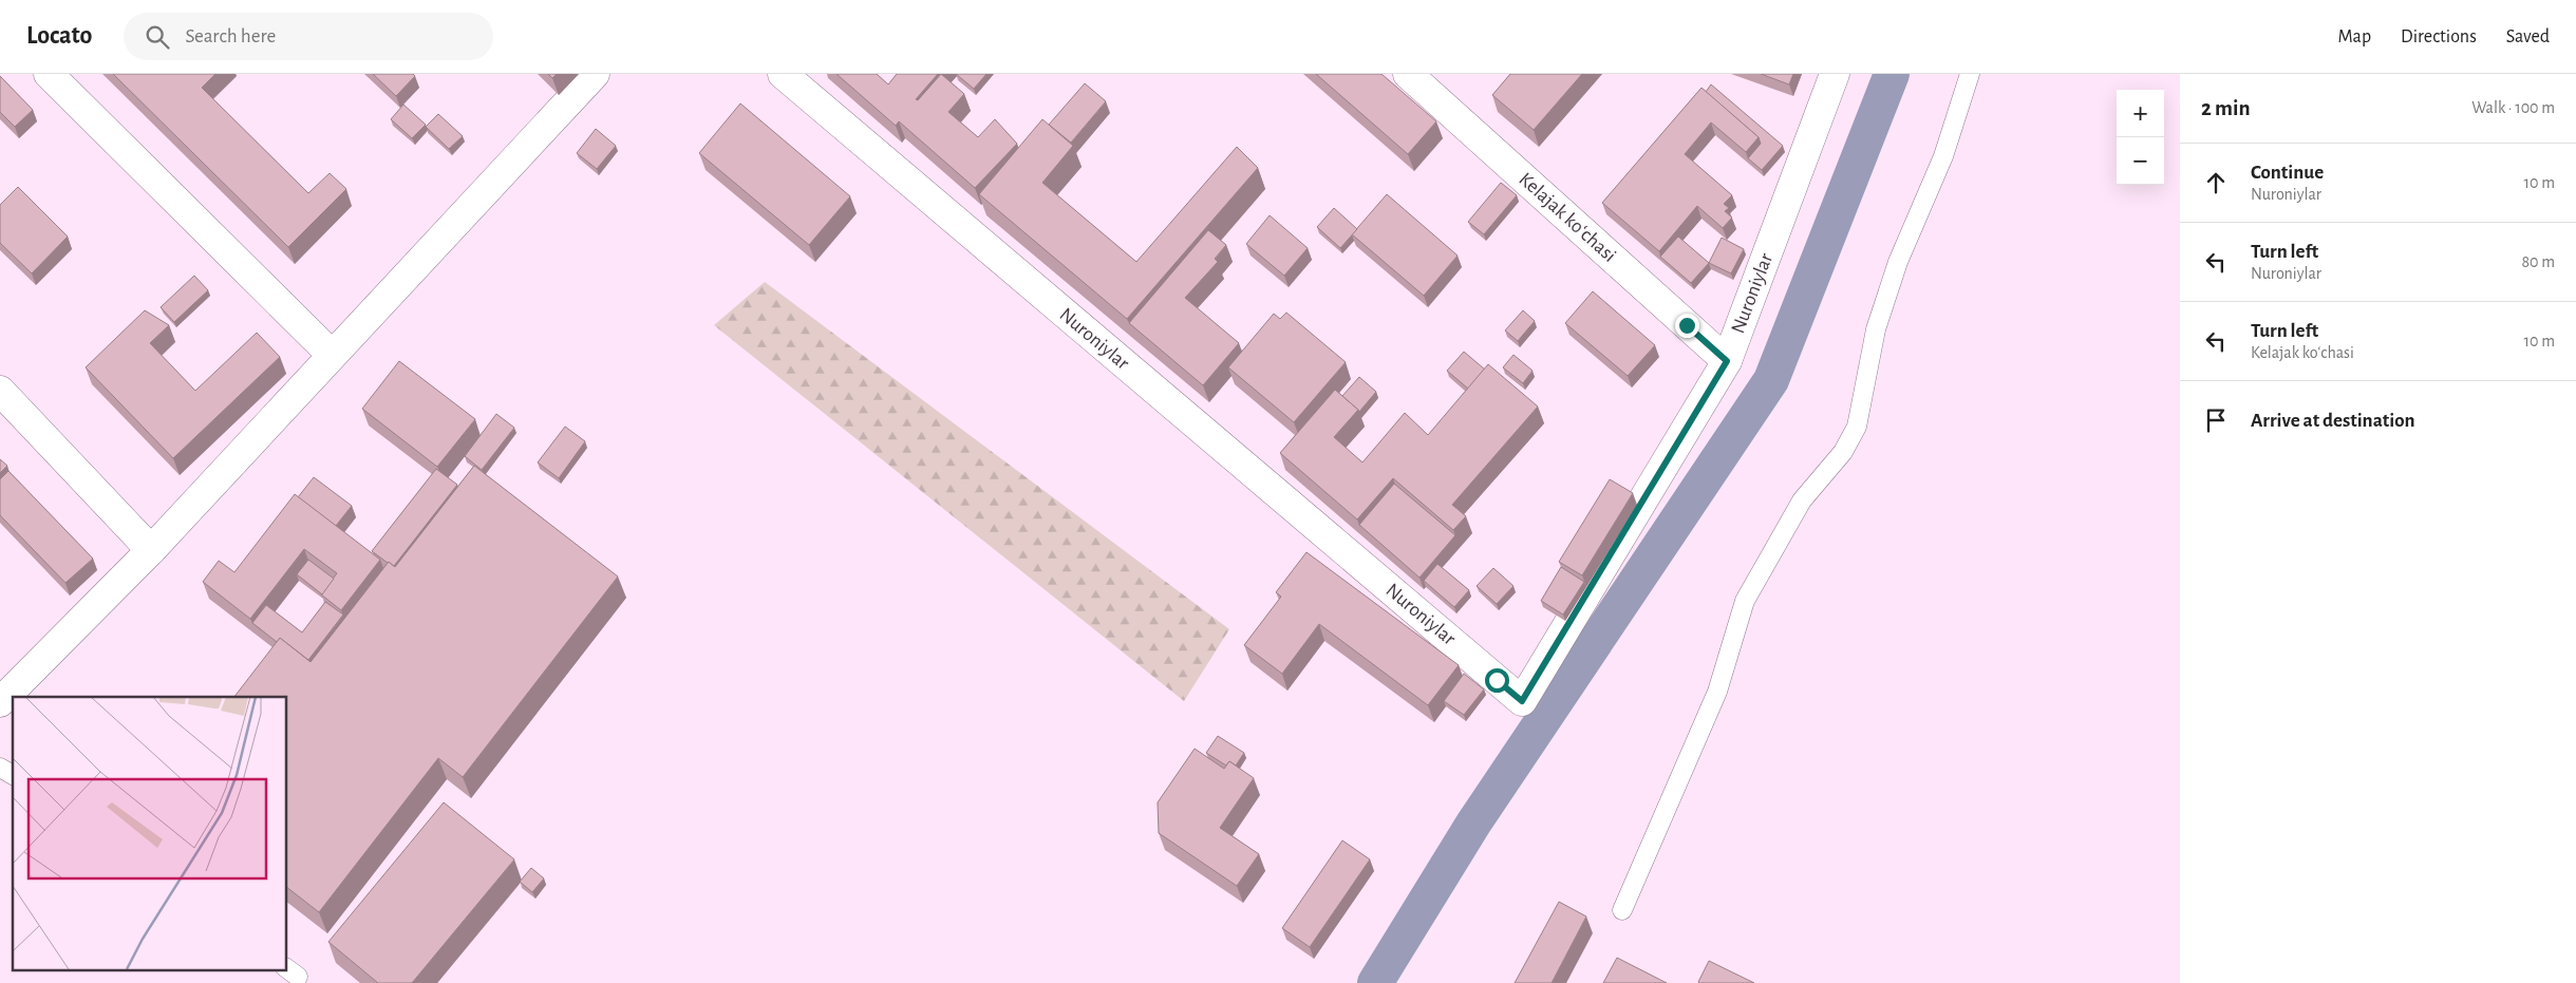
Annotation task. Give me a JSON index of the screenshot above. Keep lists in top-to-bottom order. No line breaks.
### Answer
{"streets":{"street":["Kelajak koʻchasi","Nuroniylar"]},"crossings":[["Kelajak koʻchasi","Nuroniylar"]],"page":{"header":"Locato","search":"Search here","nav":["Map","Directions","Saved"],"heading":["2 min","Walk · 100 m"],"map_buttons":["+","−"],"list":[["Continue","Nuroniylar","10 m"],["Turn left","Nuroniylar","80 m"],["Turn left","Kelajak koʻchasi","10 m"],"Arrive at destination"]}}
